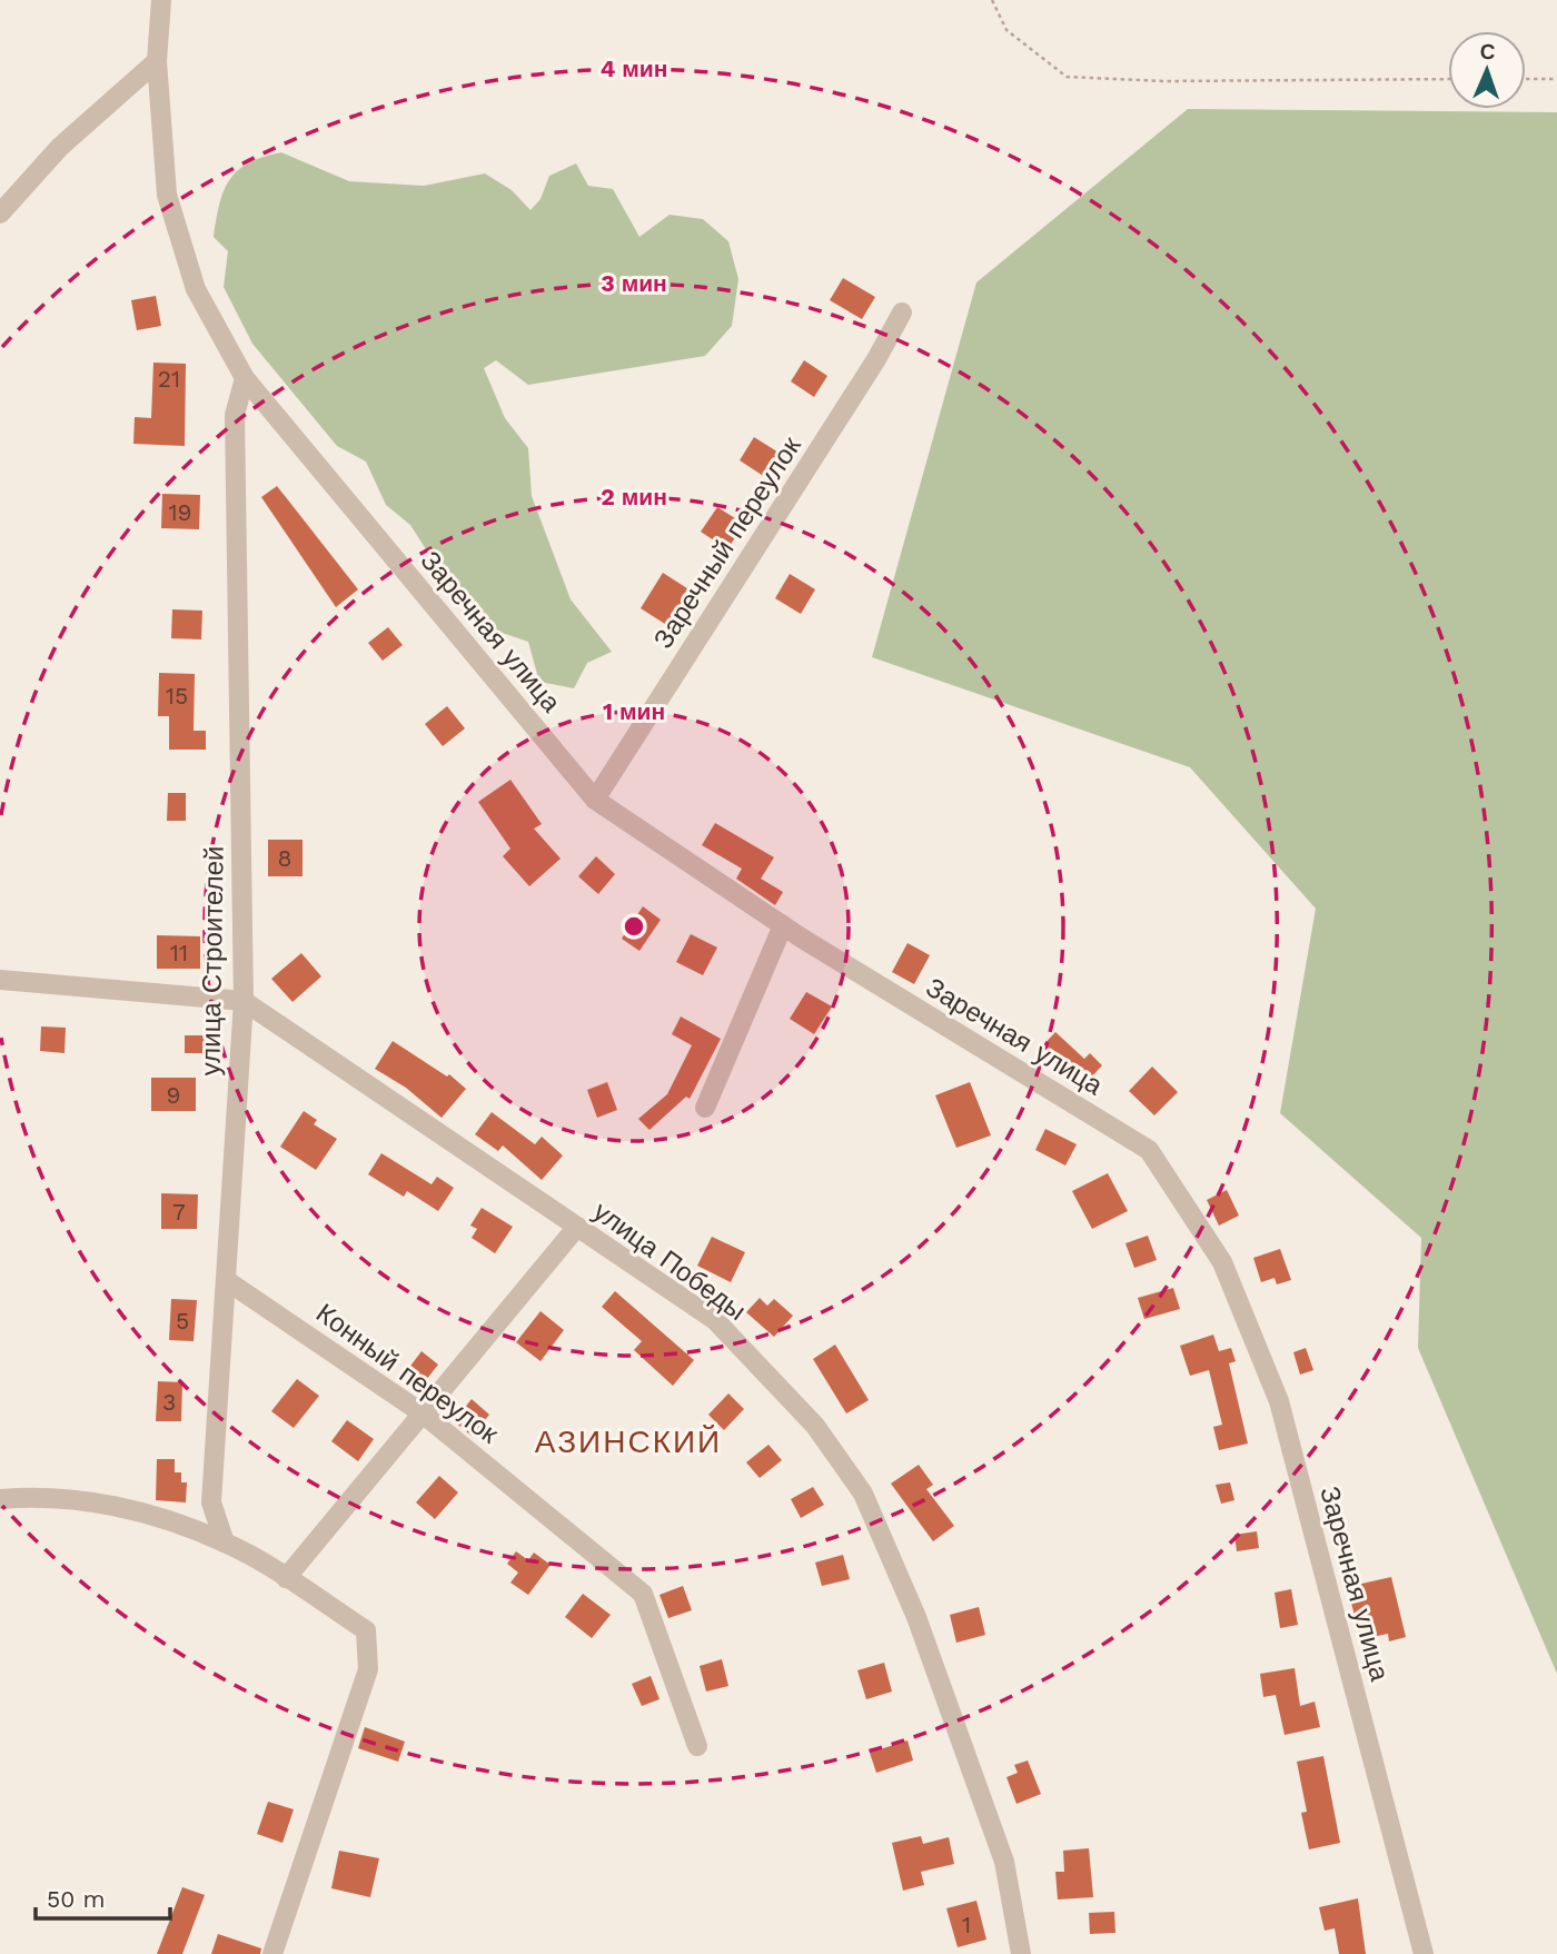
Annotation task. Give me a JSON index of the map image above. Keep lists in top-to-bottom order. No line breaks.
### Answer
{"streets":{"street":["Заречный переулок","Заречная улица","улица Строителей","улица Победы","Конный переулок"]},"crossings":[["Заречный переулок","Заречная улица"],["Заречная улица","улица Строителей"],["улица Строителей","улица Победы"],["улица Строителей","Конный переулок"]],"districts":["АЗИНСКИЙ"],"house_numbers":["21","19","15","8","11","9","7","5","3","1"],"scale_bar":"50 m","north":"top","rings":["4 мин","3 мин","2 мин","1 мин"]}
